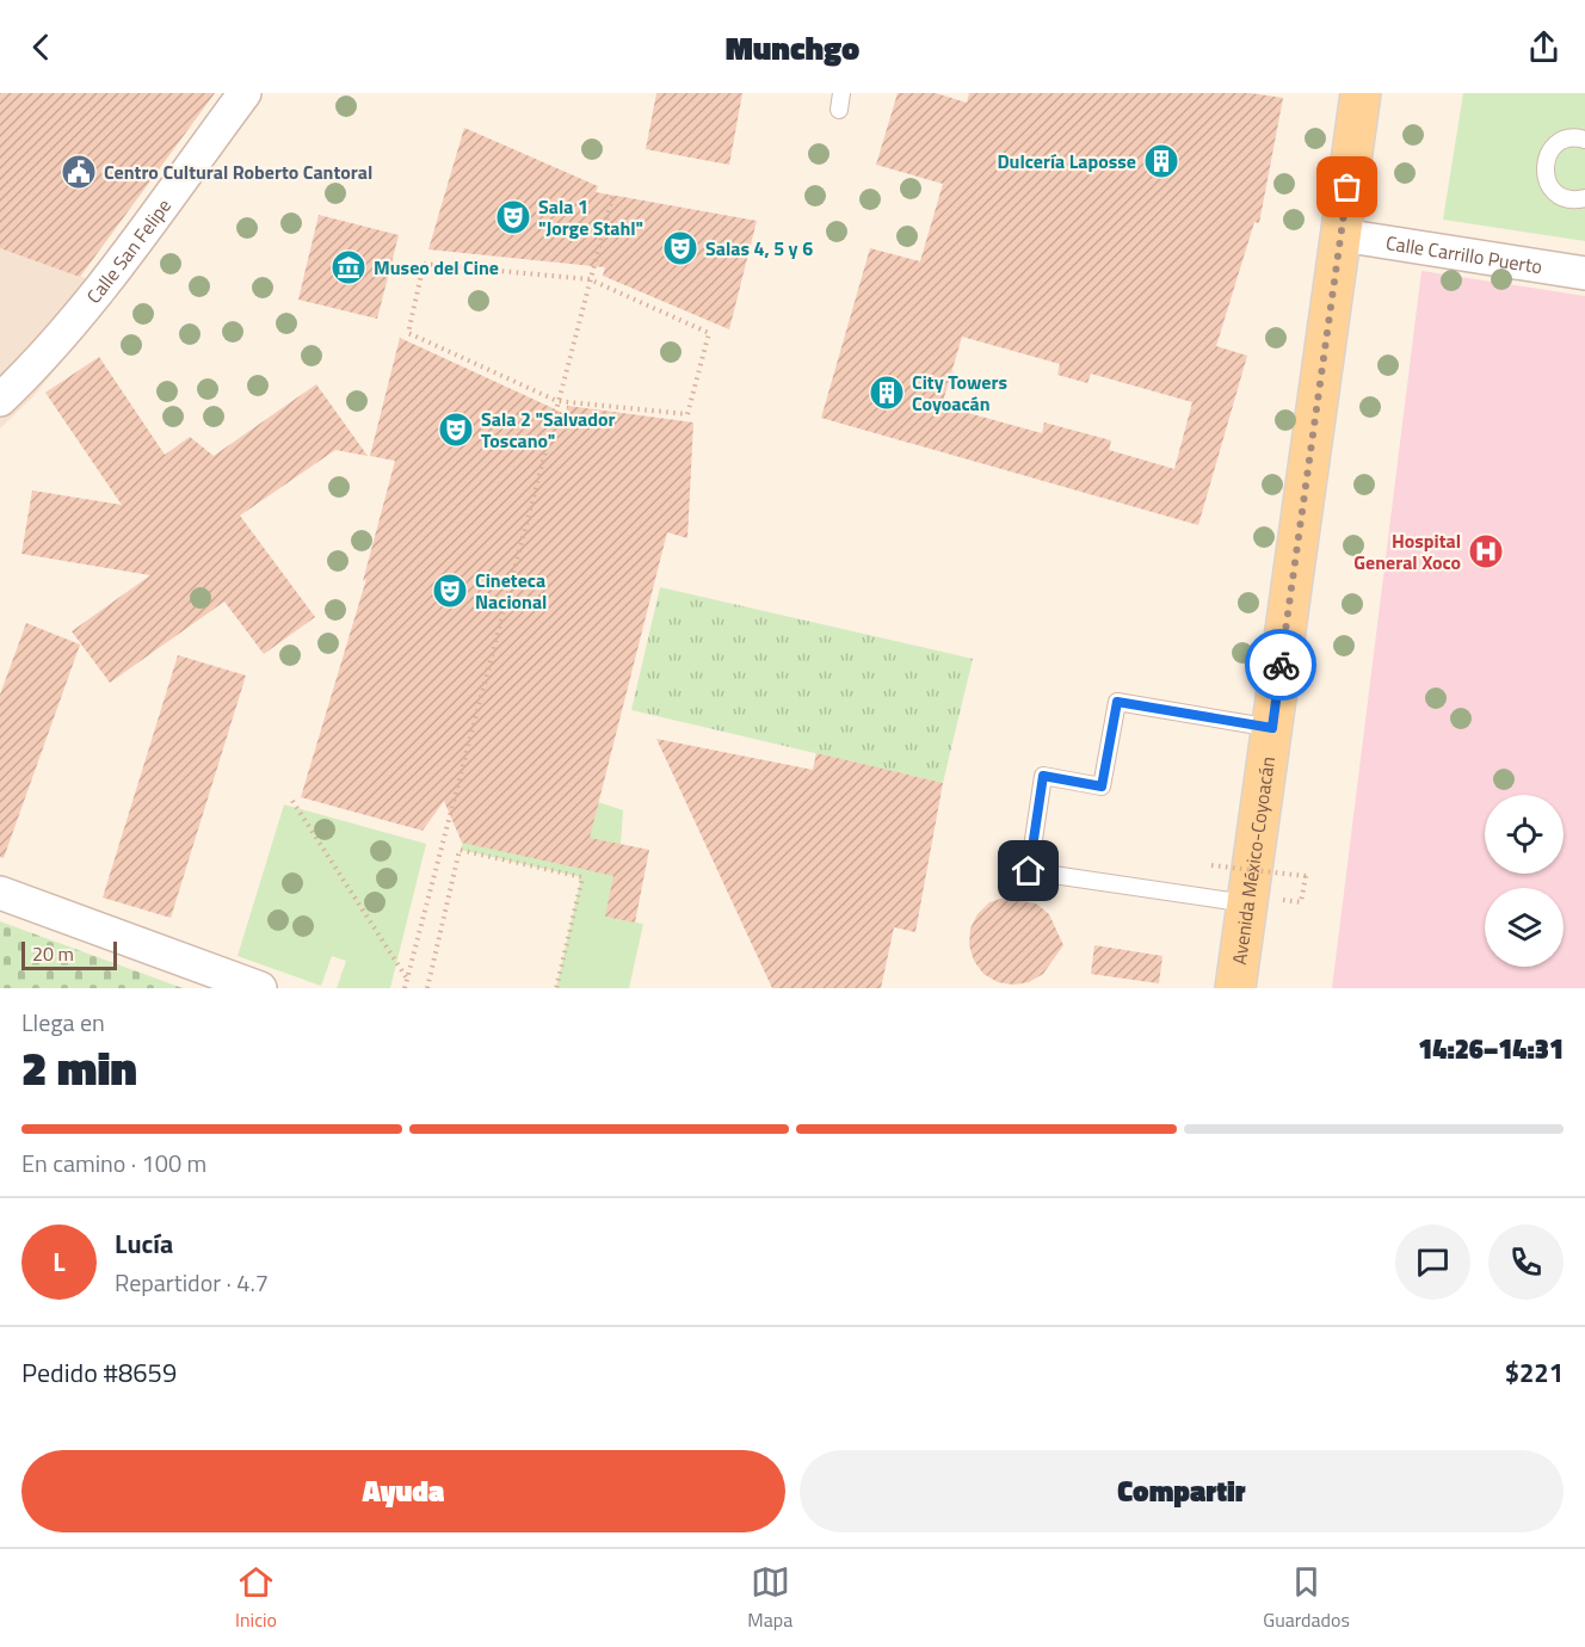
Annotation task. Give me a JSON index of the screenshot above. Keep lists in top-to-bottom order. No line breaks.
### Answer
{"streets":{"main road":["Avenida México-Coyoacán"],"street":["Calle San Felipe","Calle Carrillo Puerto"]},"crossings":[["Calle Carrillo Puerto","Avenida México-Coyoacán"]],"places":{"building":["Dulcería Laposse","City Towers Coyoacán"],"public building":["Centro Cultural Roberto Cantoral"],"theatre":["Sala 1 \"Jorge Stahl\"","Salas 4, 5 y 6","Sala 2 \"Salvador Toscano\"","Cineteca Nacional"],"museum":["Museo del Cine"],"hospital":["Hospital General Xoco"]},"scale_bar":"20 m","page":{"header":"Munchgo","scale":"20 m","heading":["2 min","Llega en","14:26–14:31"],"panel":["Lucía","Repartidor · 4.7","Pedido #8659","$221"],"bar":"En camino · 100 m","round":"L","buttons":["Ayuda","Compartir"],"tabs":["Inicio","Mapa","Guardados"]}}
